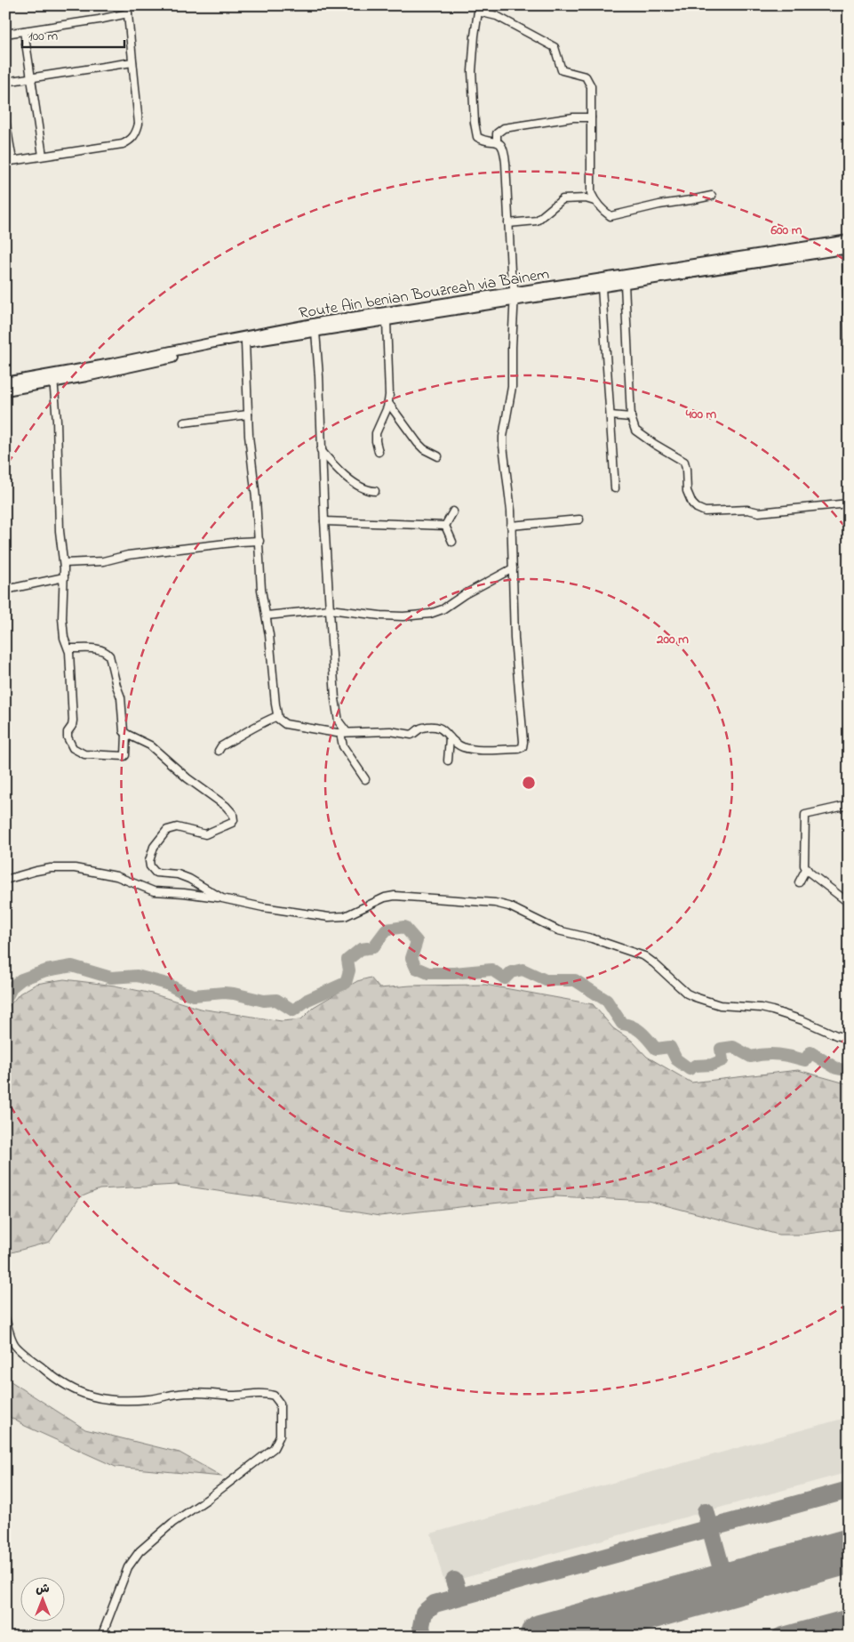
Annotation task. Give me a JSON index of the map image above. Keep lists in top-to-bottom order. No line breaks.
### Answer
{"streets":{"main road":["Route Ain benian Bouzreah via Bainem"]},"scale_bar":"100 m","north":"top","rings":["600 m","400 m","200 m"]}
